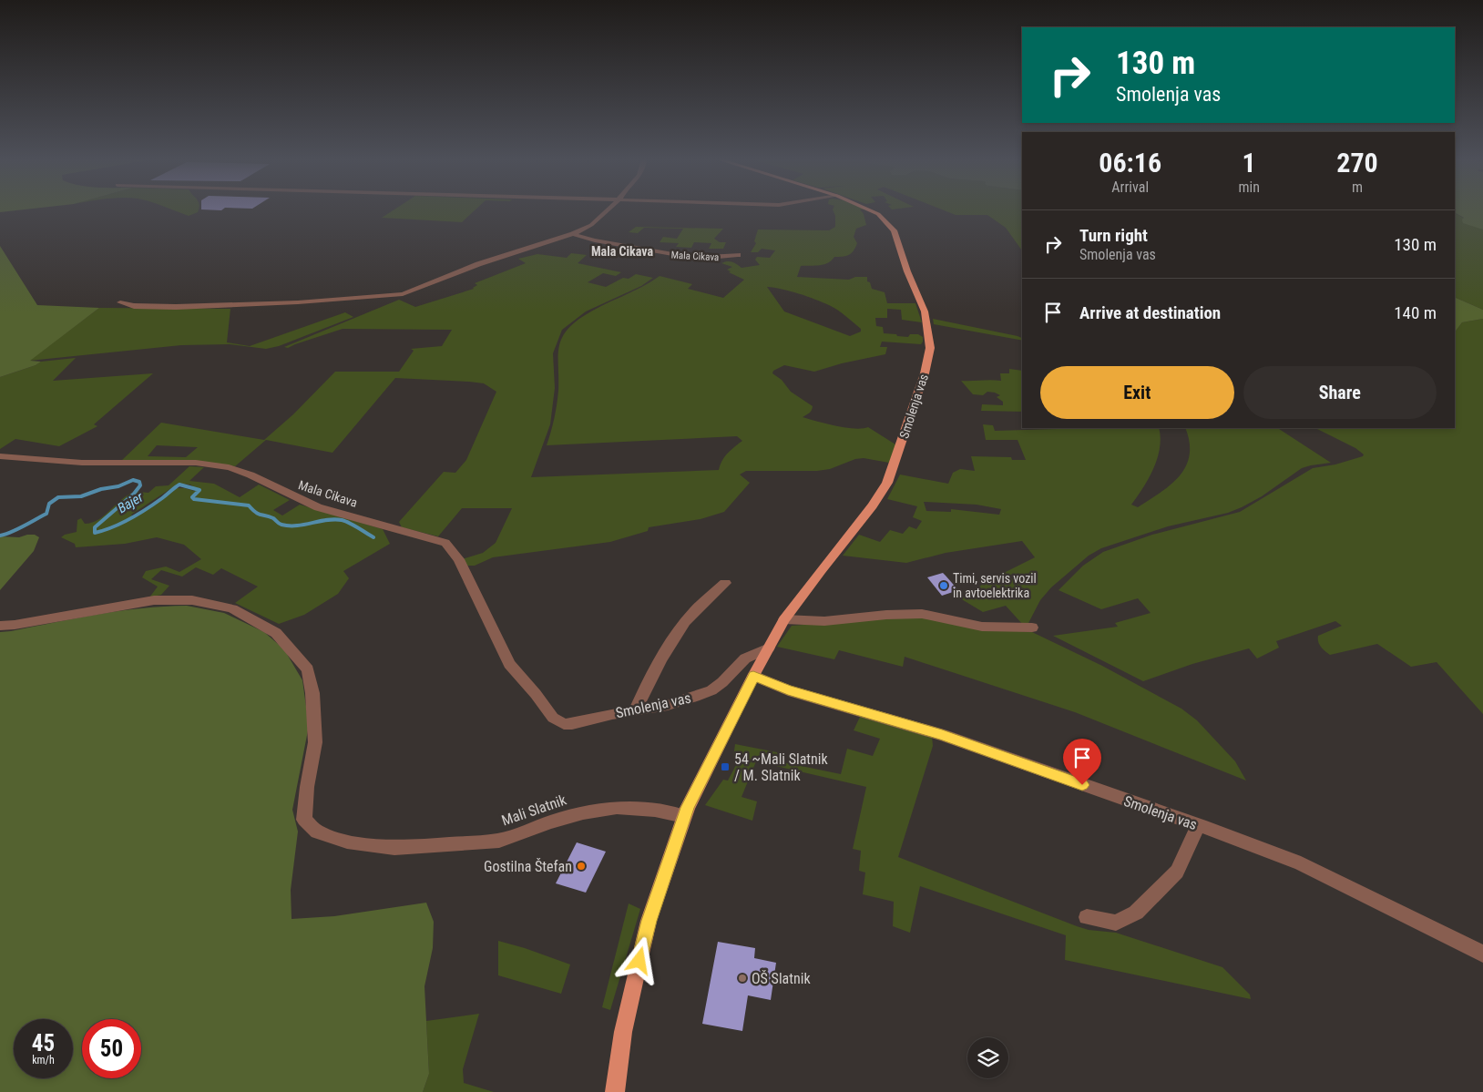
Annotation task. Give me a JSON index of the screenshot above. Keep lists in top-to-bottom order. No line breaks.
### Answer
{"streets":{"main road":["Smolenja vas"],"street":["Mala Cikava","Mali Slatnik"]},"crossings":[["Mala Cikava","Smolenja vas"]],"districts":["Mala Cikava"],"water":["Bajer"],"places":{"other":["Timi, servis vozil in avtoelektrika","Gostilna Štefan","OŠ Slatnik"],"transit":["54 ~Mali Slatnik / M. Slatnik"]},"page":{"turn":["130 m","Smolenja vas"],"eta":["06:16","Arrival","1","min","270","m"],"list":[{"name":"Turn right","note":"Smolenja vas","value":"130 m"},{"name":"Arrive at destination","value":"140 m"}],"buttons":["Exit","Share"],"speed":"45 km/h","limit":"50"}}
